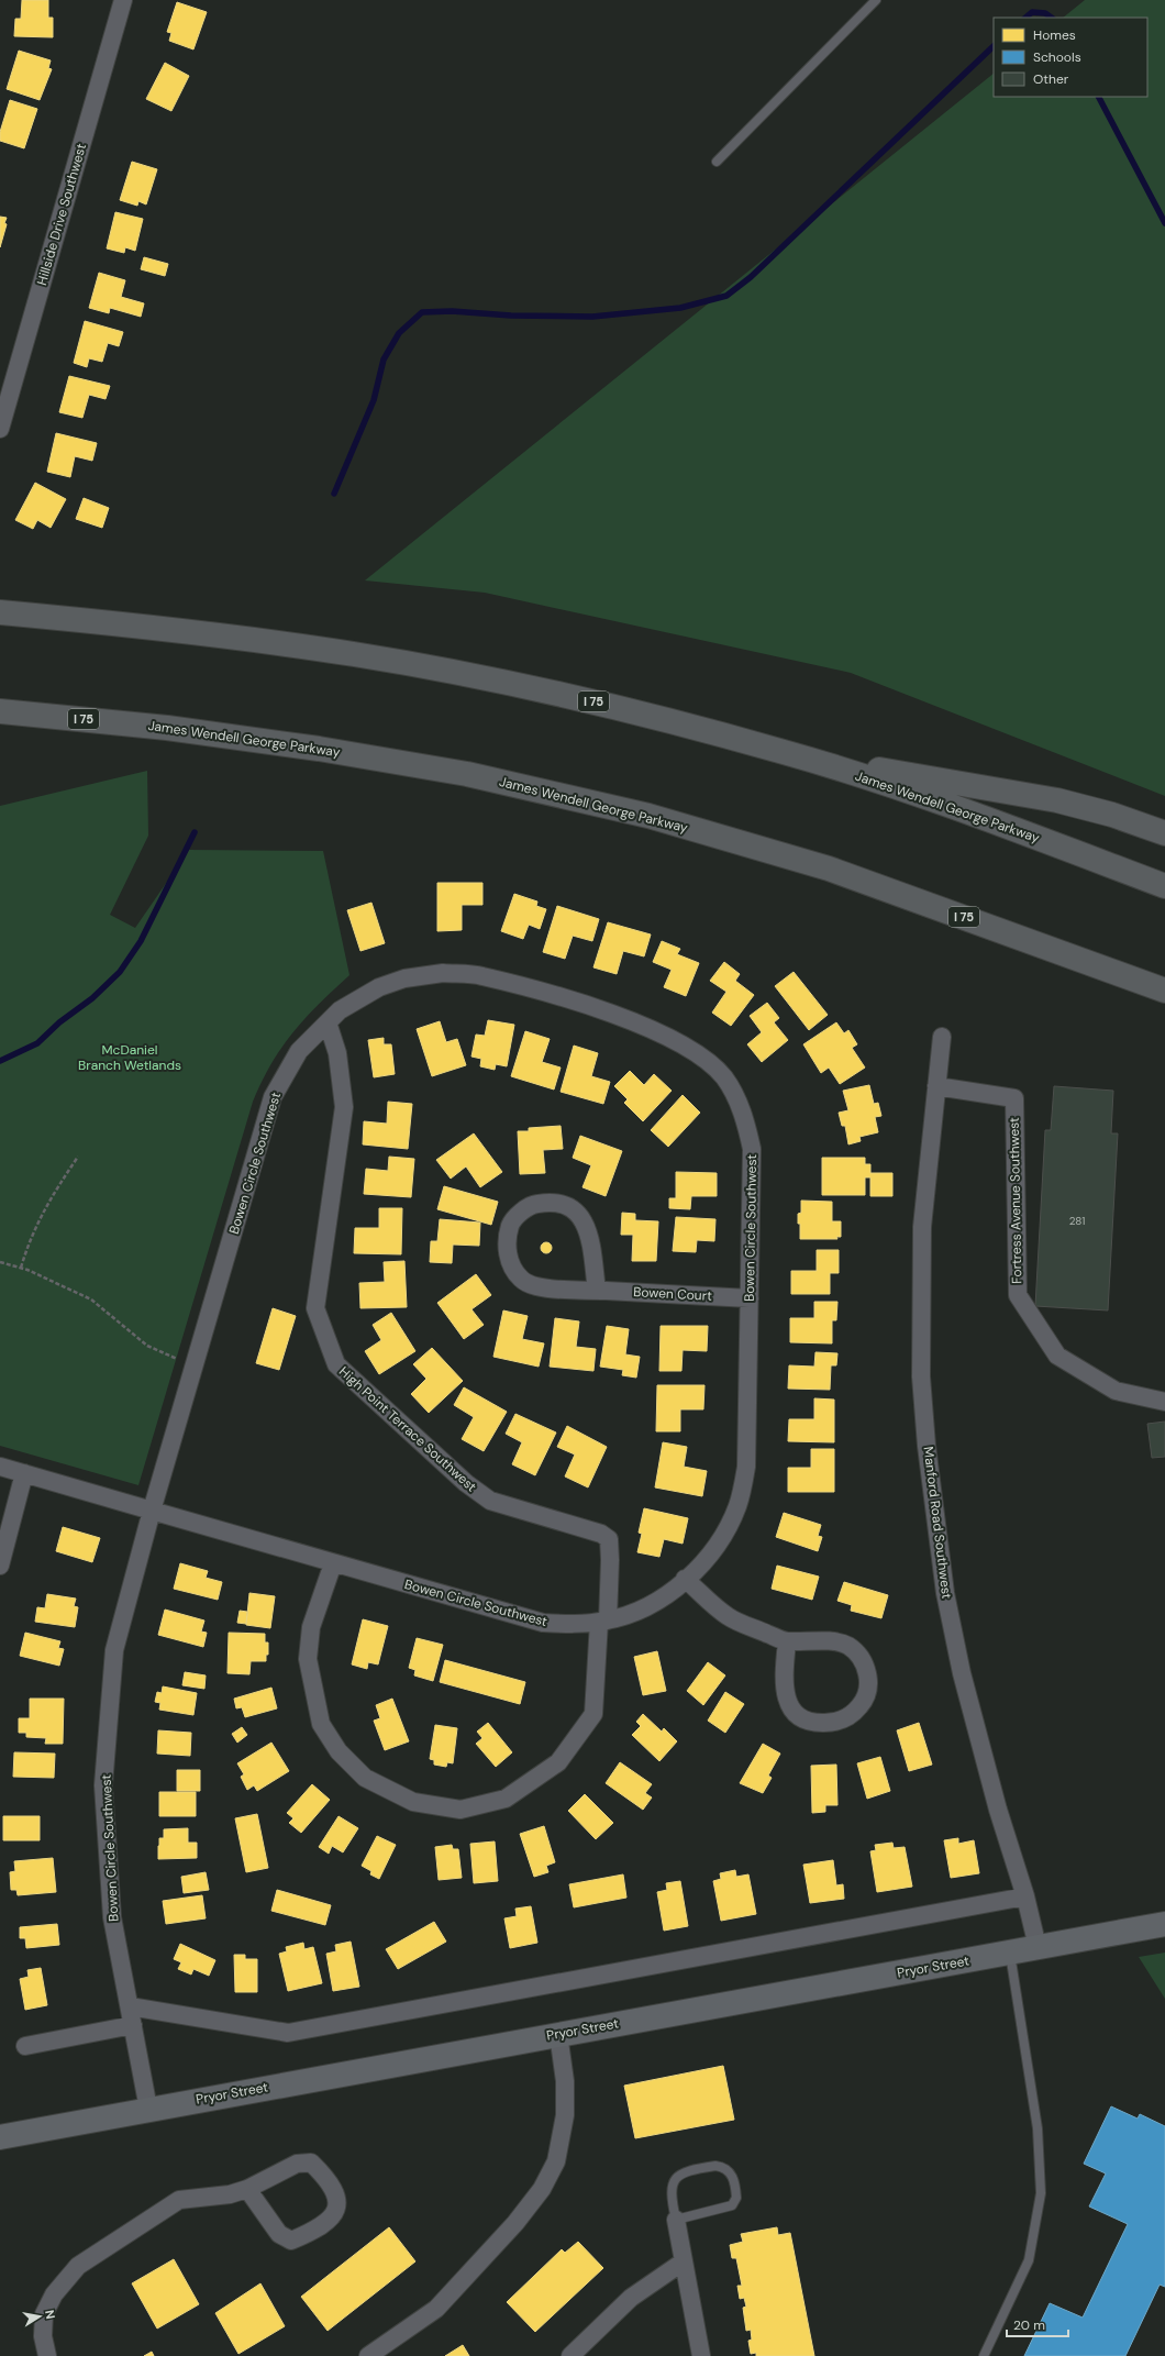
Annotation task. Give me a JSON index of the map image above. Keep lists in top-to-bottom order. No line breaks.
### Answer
{"streets":{"highway":["I 75","James Wendell George Parkway"],"main road":["Pryor Street"],"street":["Hillside Drive Southwest","Bowen Circle Southwest","Fortress Avenue Southwest","Bowen Court","High Point Terrace Southwest","Manford Road Southwest"]},"crossings":[["Bowen Circle Southwest","Bowen Court"],["Bowen Circle Southwest","High Point Terrace Southwest"],["Bowen Circle Southwest","Pryor Street"],["Fortress Avenue Southwest","Manford Road Southwest"],["Manford Road Southwest","Pryor Street"]],"parks":["McDaniel Branch Wetlands"],"house_numbers":["281"],"legend":["Homes","Schools","Other"],"scale_bar":"20 m","north":"right"}
